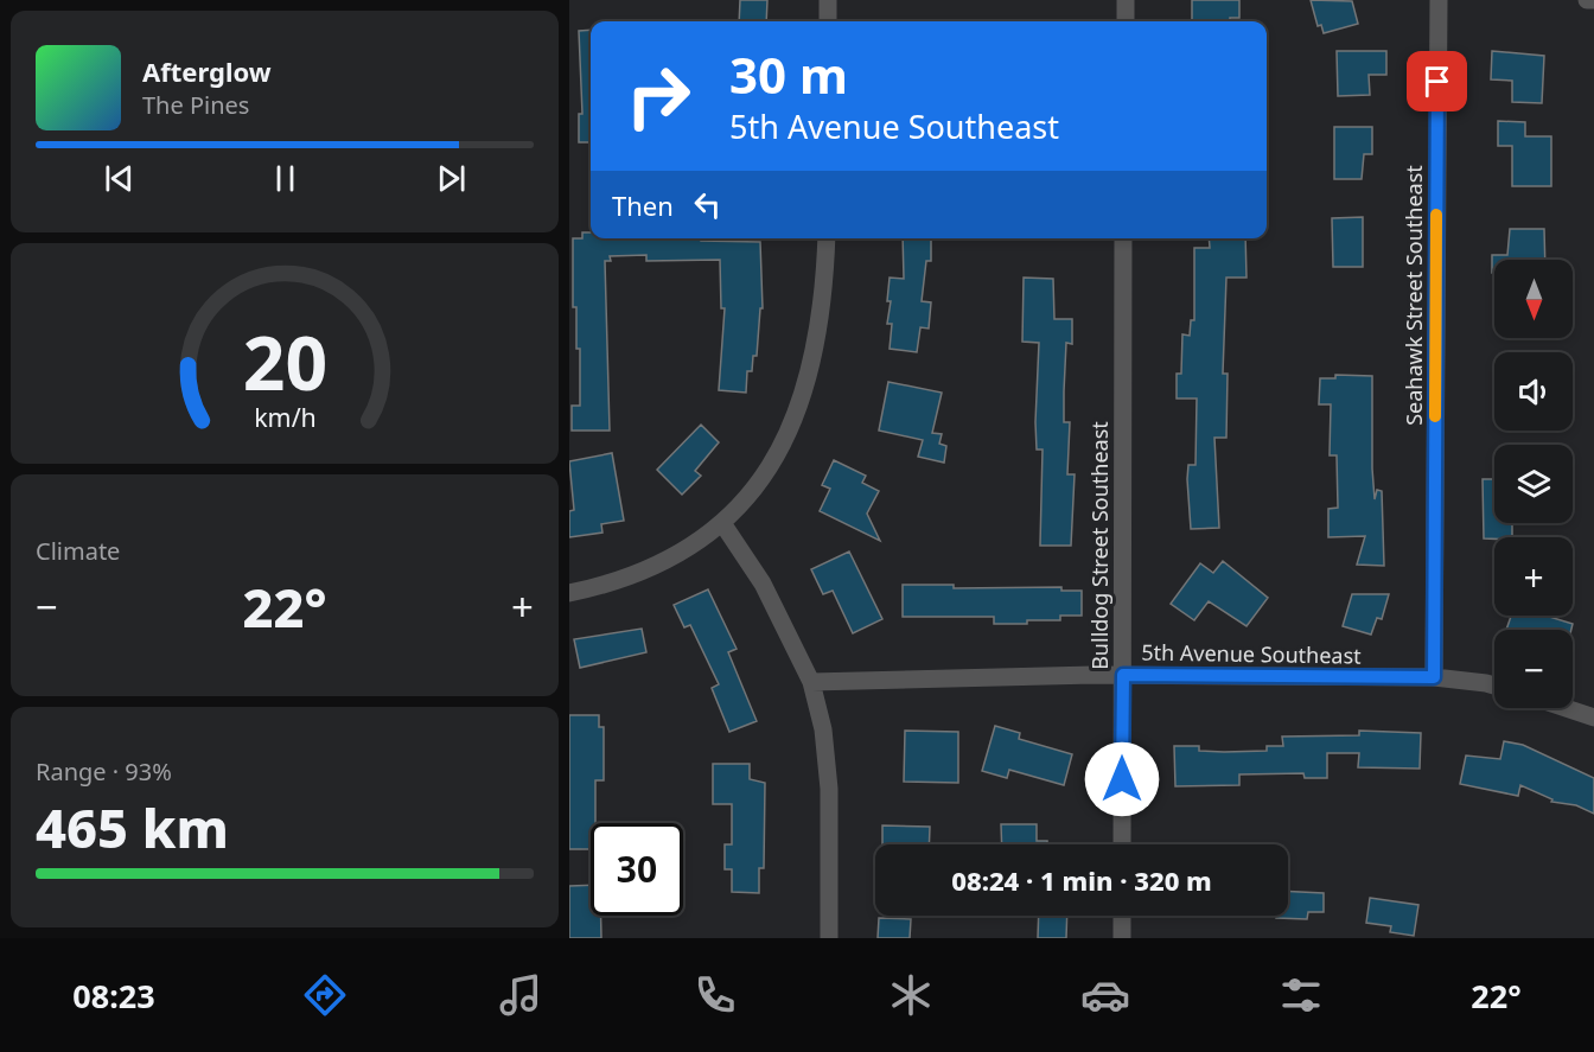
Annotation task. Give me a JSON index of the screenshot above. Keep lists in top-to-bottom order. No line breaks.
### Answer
{"streets":{"street":["Seahawk Street Southeast","Bulldog Street Southeast","5th Avenue Southeast"]},"crossings":[["Seahawk Street Southeast","5th Avenue Southeast"],["Bulldog Street Southeast","5th Avenue Southeast"]],"north":"bottom","page":{"turn":["30 m","5th Avenue Southeast"],"song":["Afterglow","The Pines"],"then":"Then","map_buttons":["+","−"],"tile":["Climate",["Range · 93%","465 km"]],"heat":["−","22°","+"],"limit":"30","trip":"08:24 · 1 min · 320 m","tabs":["08:23","22°"],"gauge":["20","km/h"]}}
